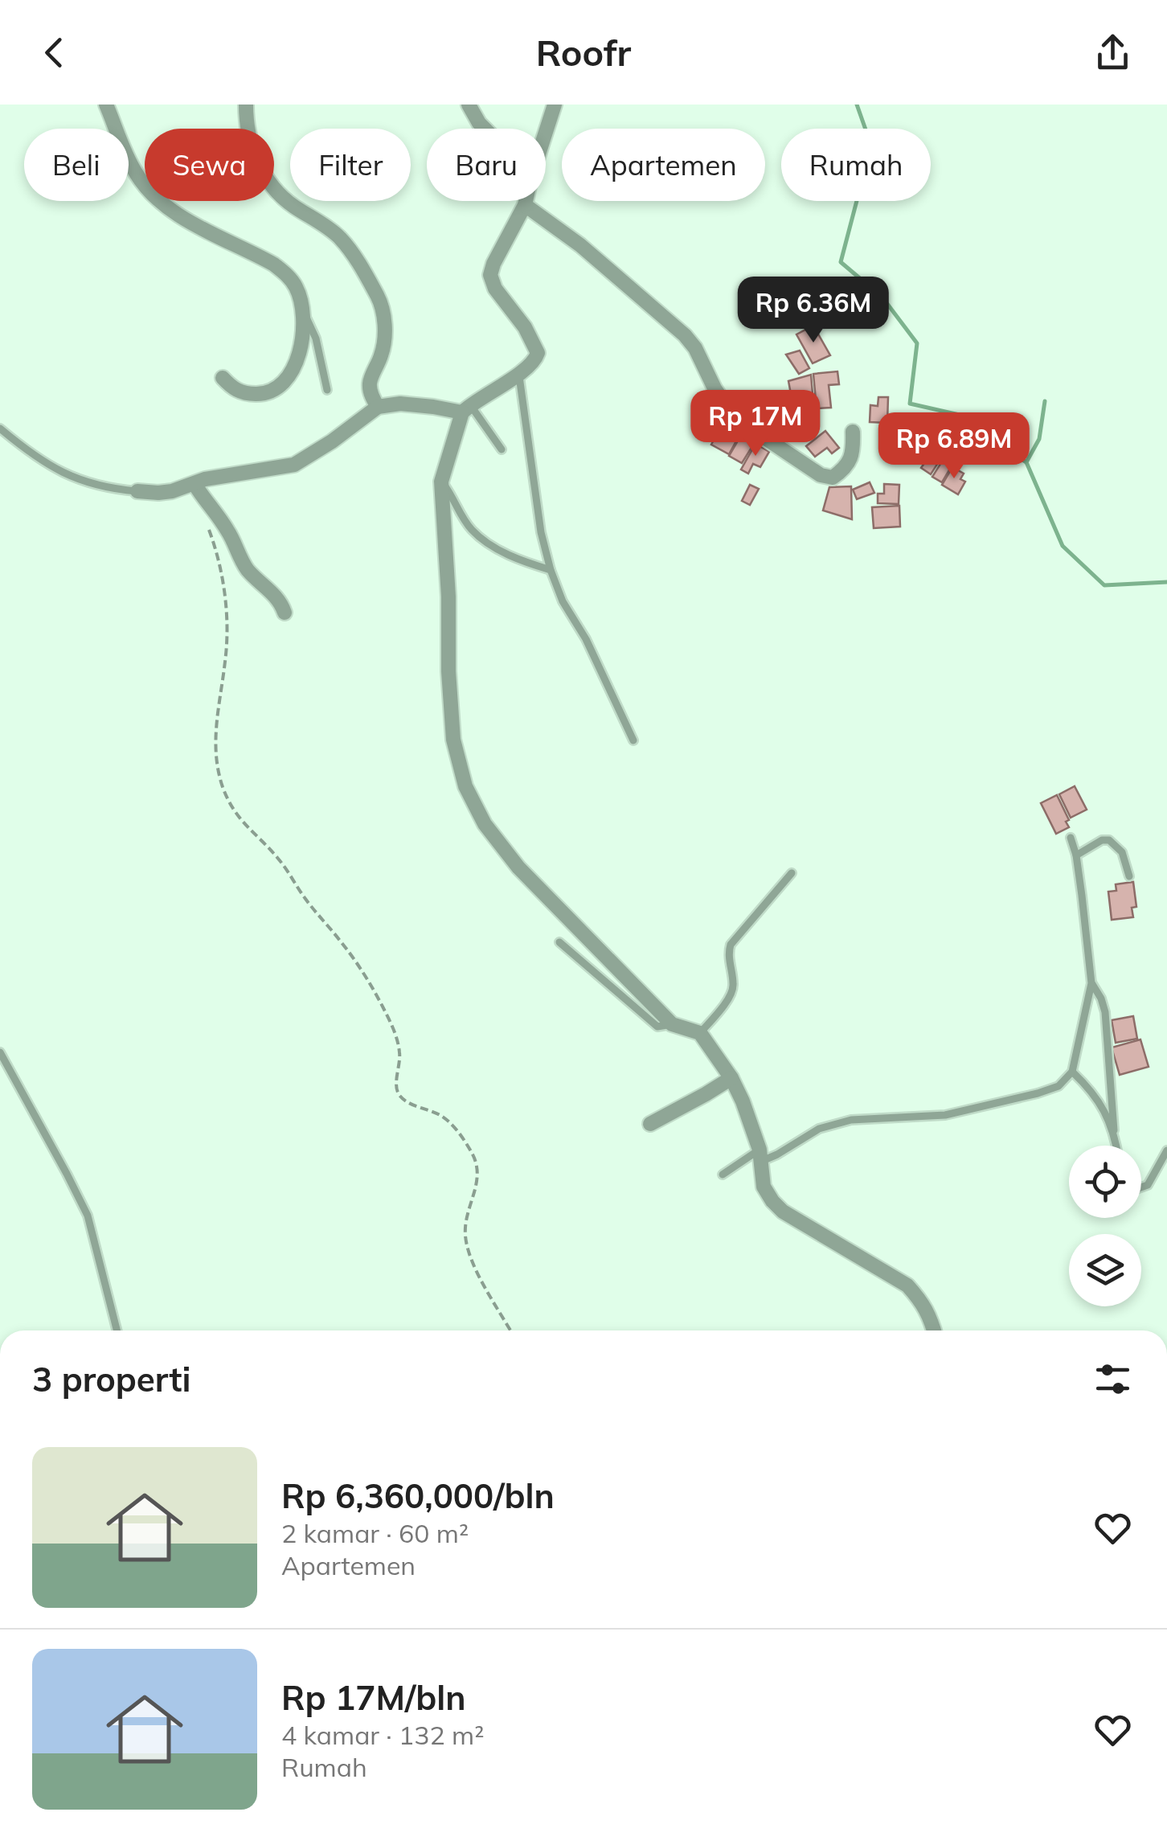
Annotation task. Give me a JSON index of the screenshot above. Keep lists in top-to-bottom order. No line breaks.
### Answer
{"page":{"header":"Roofr","chip":["Beli","Sewa","Filter","Baru","Apartemen","Rumah"],"price":["Rp 6.36M","Rp 17M","Rp 6.89M"],"heading":"3 properti","list":[{"name":"Rp 6,360,000/bln","note":"2 kamar · 60 m² · Apartemen"},{"name":"Rp 17M/bln","note":"4 kamar · 132 m² · Rumah"}]}}
